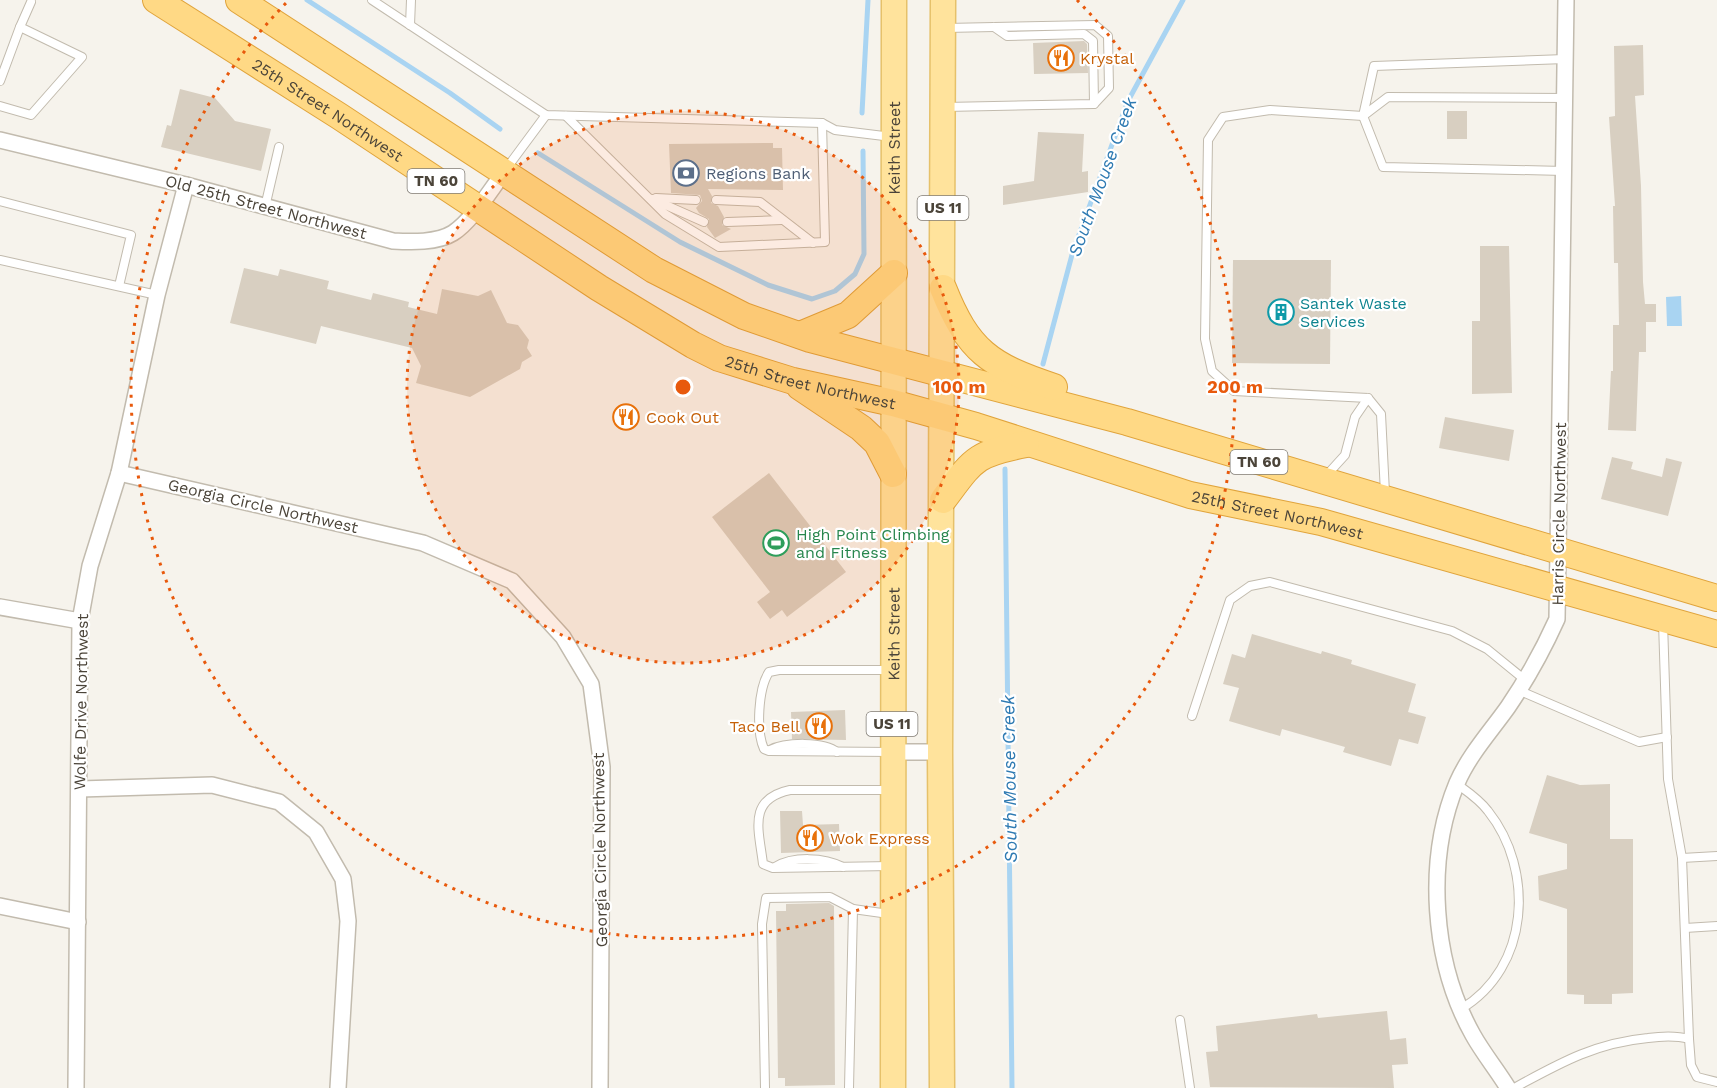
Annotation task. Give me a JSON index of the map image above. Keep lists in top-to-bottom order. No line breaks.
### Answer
{"streets":{"highway":["25th Street Northwest","TN 60"],"main road":["Keith Street","US 11"],"street":["Old 25th Street Northwest","Georgia Circle Northwest","Harris Circle Northwest","Wolfe Drive Northwest"]},"crossings":[["25th Street Northwest","Keith Street"],["25th Street Northwest","Old 25th Street Northwest"],["25th Street Northwest","US 11"],["25th Street Northwest","Harris Circle Northwest"],["Keith Street","TN 60"],["TN 60","Old 25th Street Northwest"],["TN 60","US 11"],["TN 60","Harris Circle Northwest"],["Old 25th Street Northwest","Wolfe Drive Northwest"],["Georgia Circle Northwest","Wolfe Drive Northwest"]],"water":["South Mouse Creek"],"places":{"restaurant":["Krystal","Cook Out","Taco Bell","Wok Express"],"bank":["Regions Bank"],"building":["Santek Waste Services"],"sports":["High Point Climbing and Fitness"]},"rings":["100 m","200 m"]}
